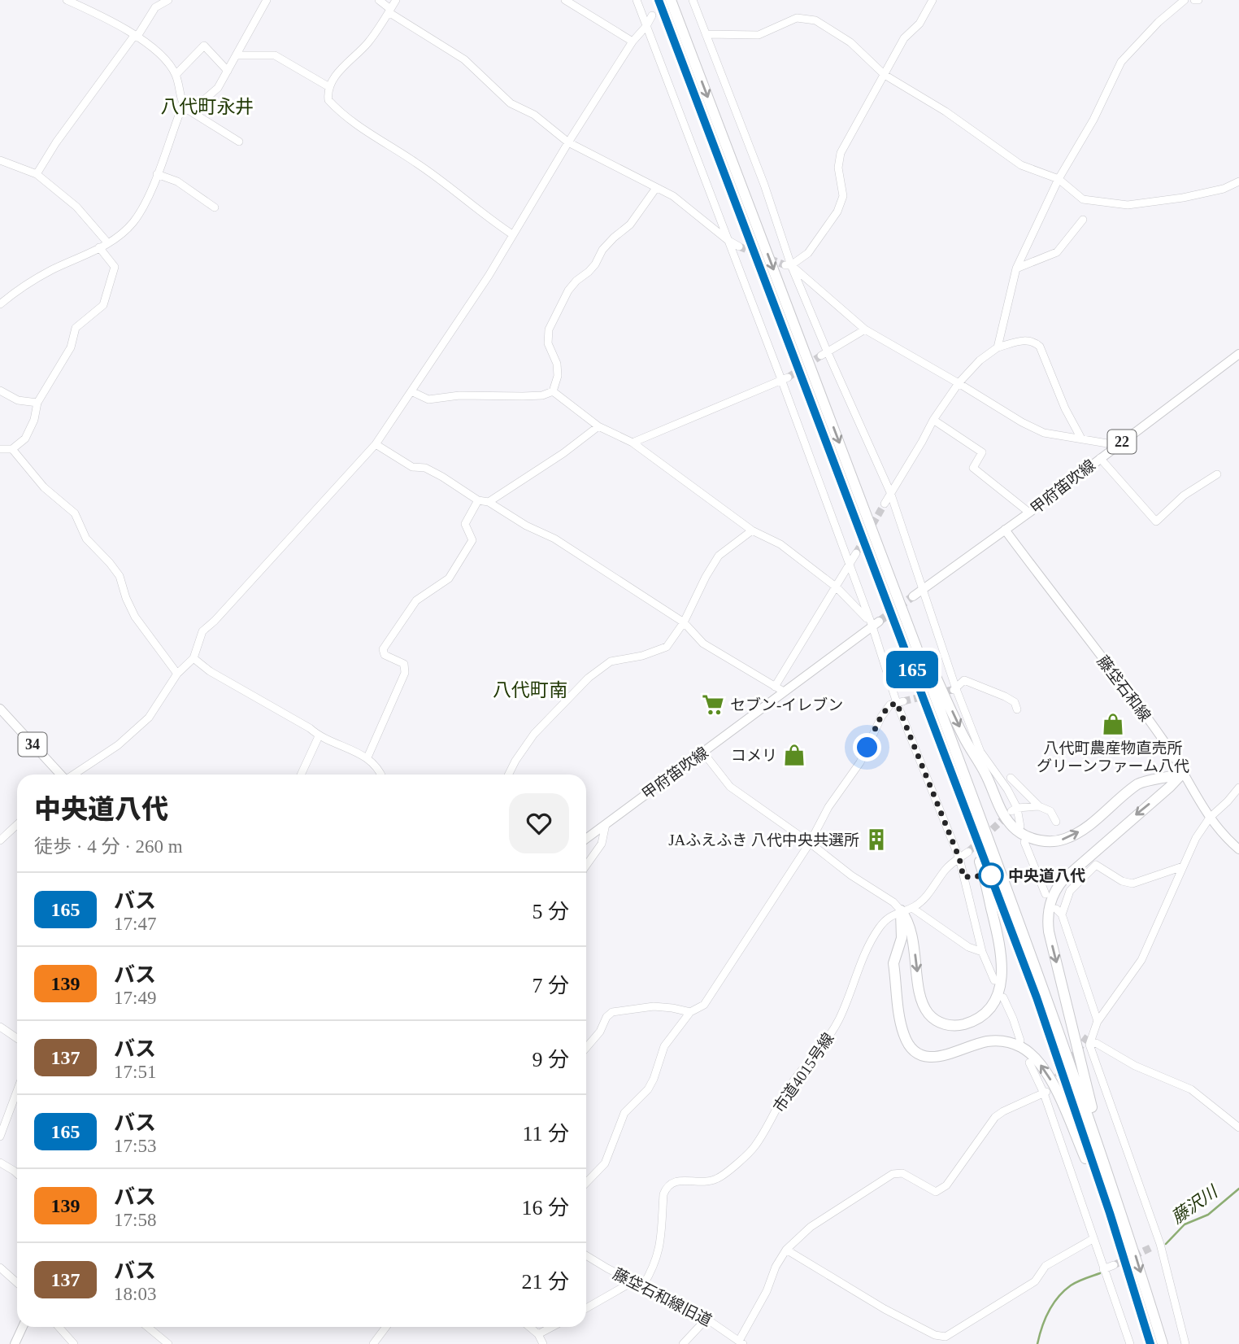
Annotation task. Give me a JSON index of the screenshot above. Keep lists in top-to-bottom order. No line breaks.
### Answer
{"streets":{"main road":["22","甲府笛吹線","藤垈石和線","34"],"street":["市道4015号線","藤垈石和線旧道"]},"crossings":[["甲府笛吹線","藤垈石和線"],["市道4015号線","藤垈石和線旧道"]],"districts":["八代町永井","八代町南"],"water":["藤沢川"],"places":{"supermarket":["セブン-イレブン"],"shop":["八代町農産物直売所 グリーンファーム八代","コメリ"],"building":["JAふえふき 八代中央共選所"],"other":["中央道八代"]},"lines":["bus line 165"],"page":{"on_map":"165","heading":["中央道八代","徒歩 · 4 分 · 260 m"],"list":[{"mark":"165","name":"バス","note":"17:47","value":"5 分"},{"mark":"139","name":"バス","note":"17:49","value":"7 分"},{"mark":"137","name":"バス","note":"17:51","value":"9 分"},{"mark":"165","name":"バス","note":"17:53","value":"11 分"},{"mark":"139","name":"バス","note":"17:58","value":"16 分"},{"mark":"137","name":"バス","note":"18:03","value":"21 分"}]}}
